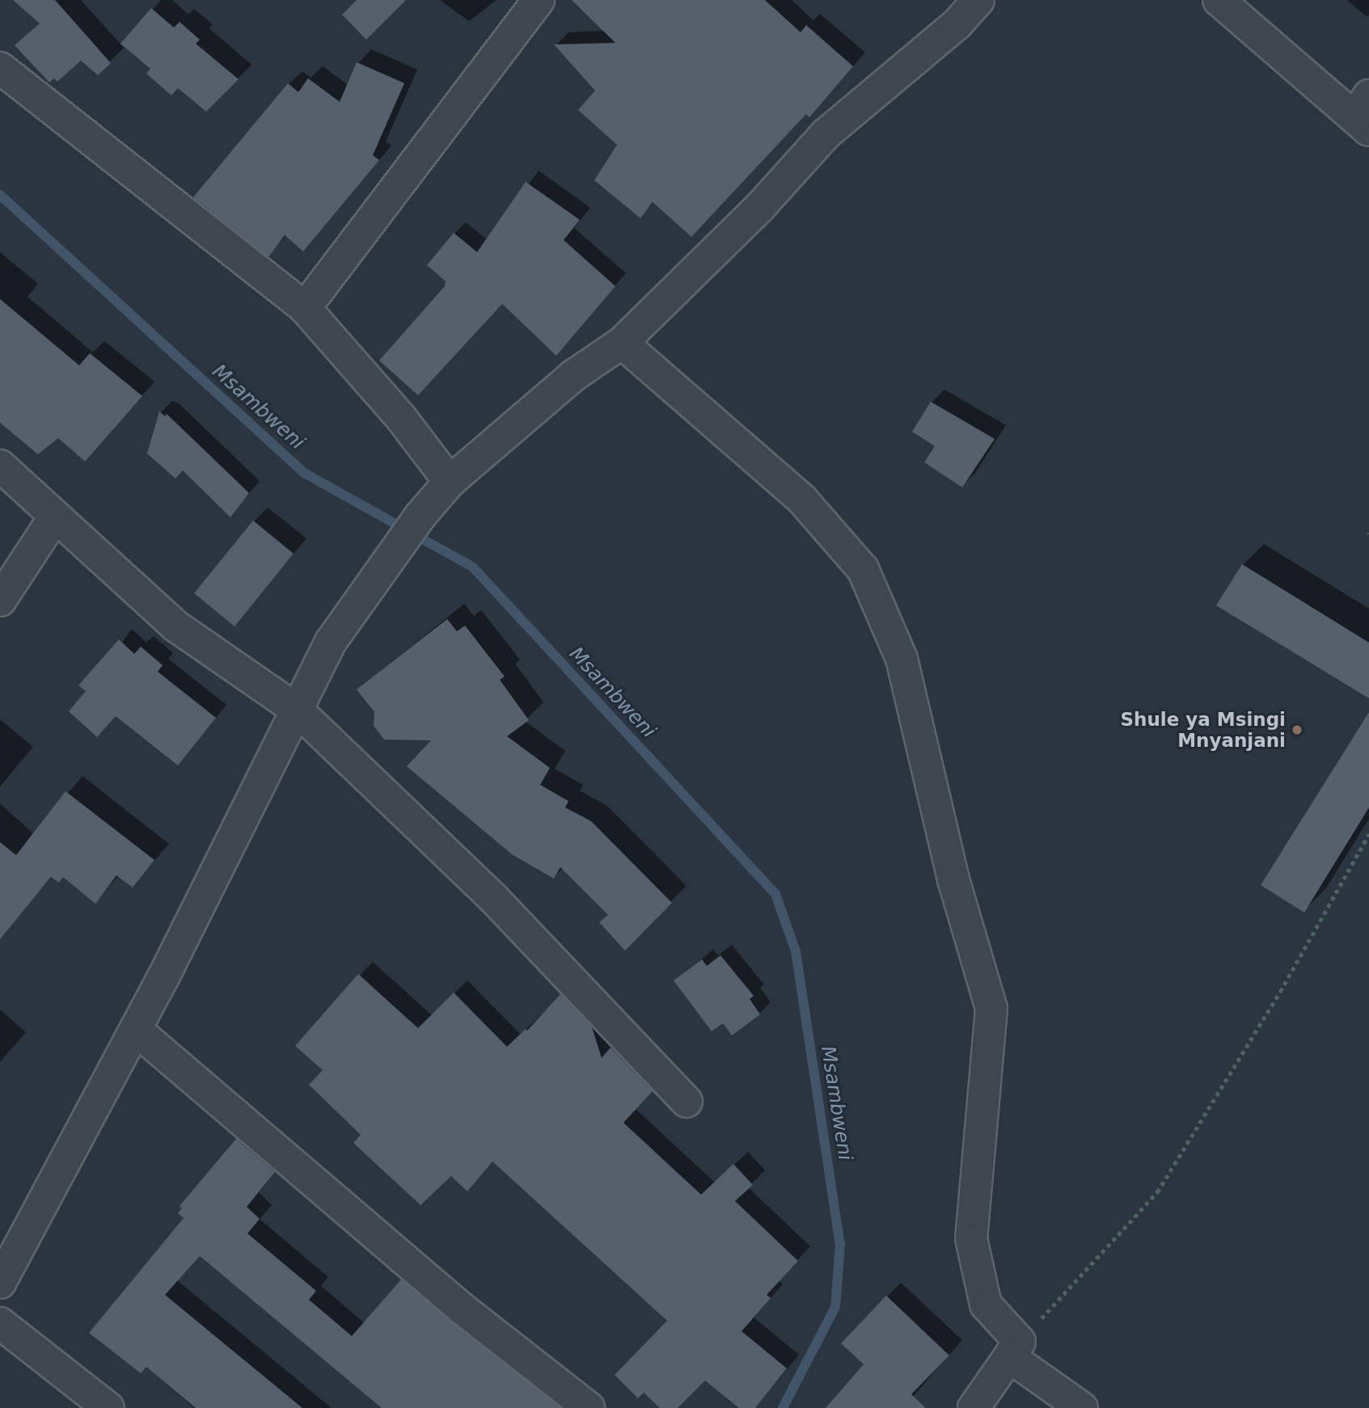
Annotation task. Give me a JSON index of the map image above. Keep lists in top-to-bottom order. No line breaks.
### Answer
{"water":["Msambweni"],"places":["Shule ya Msingi Mnyanjani"]}
